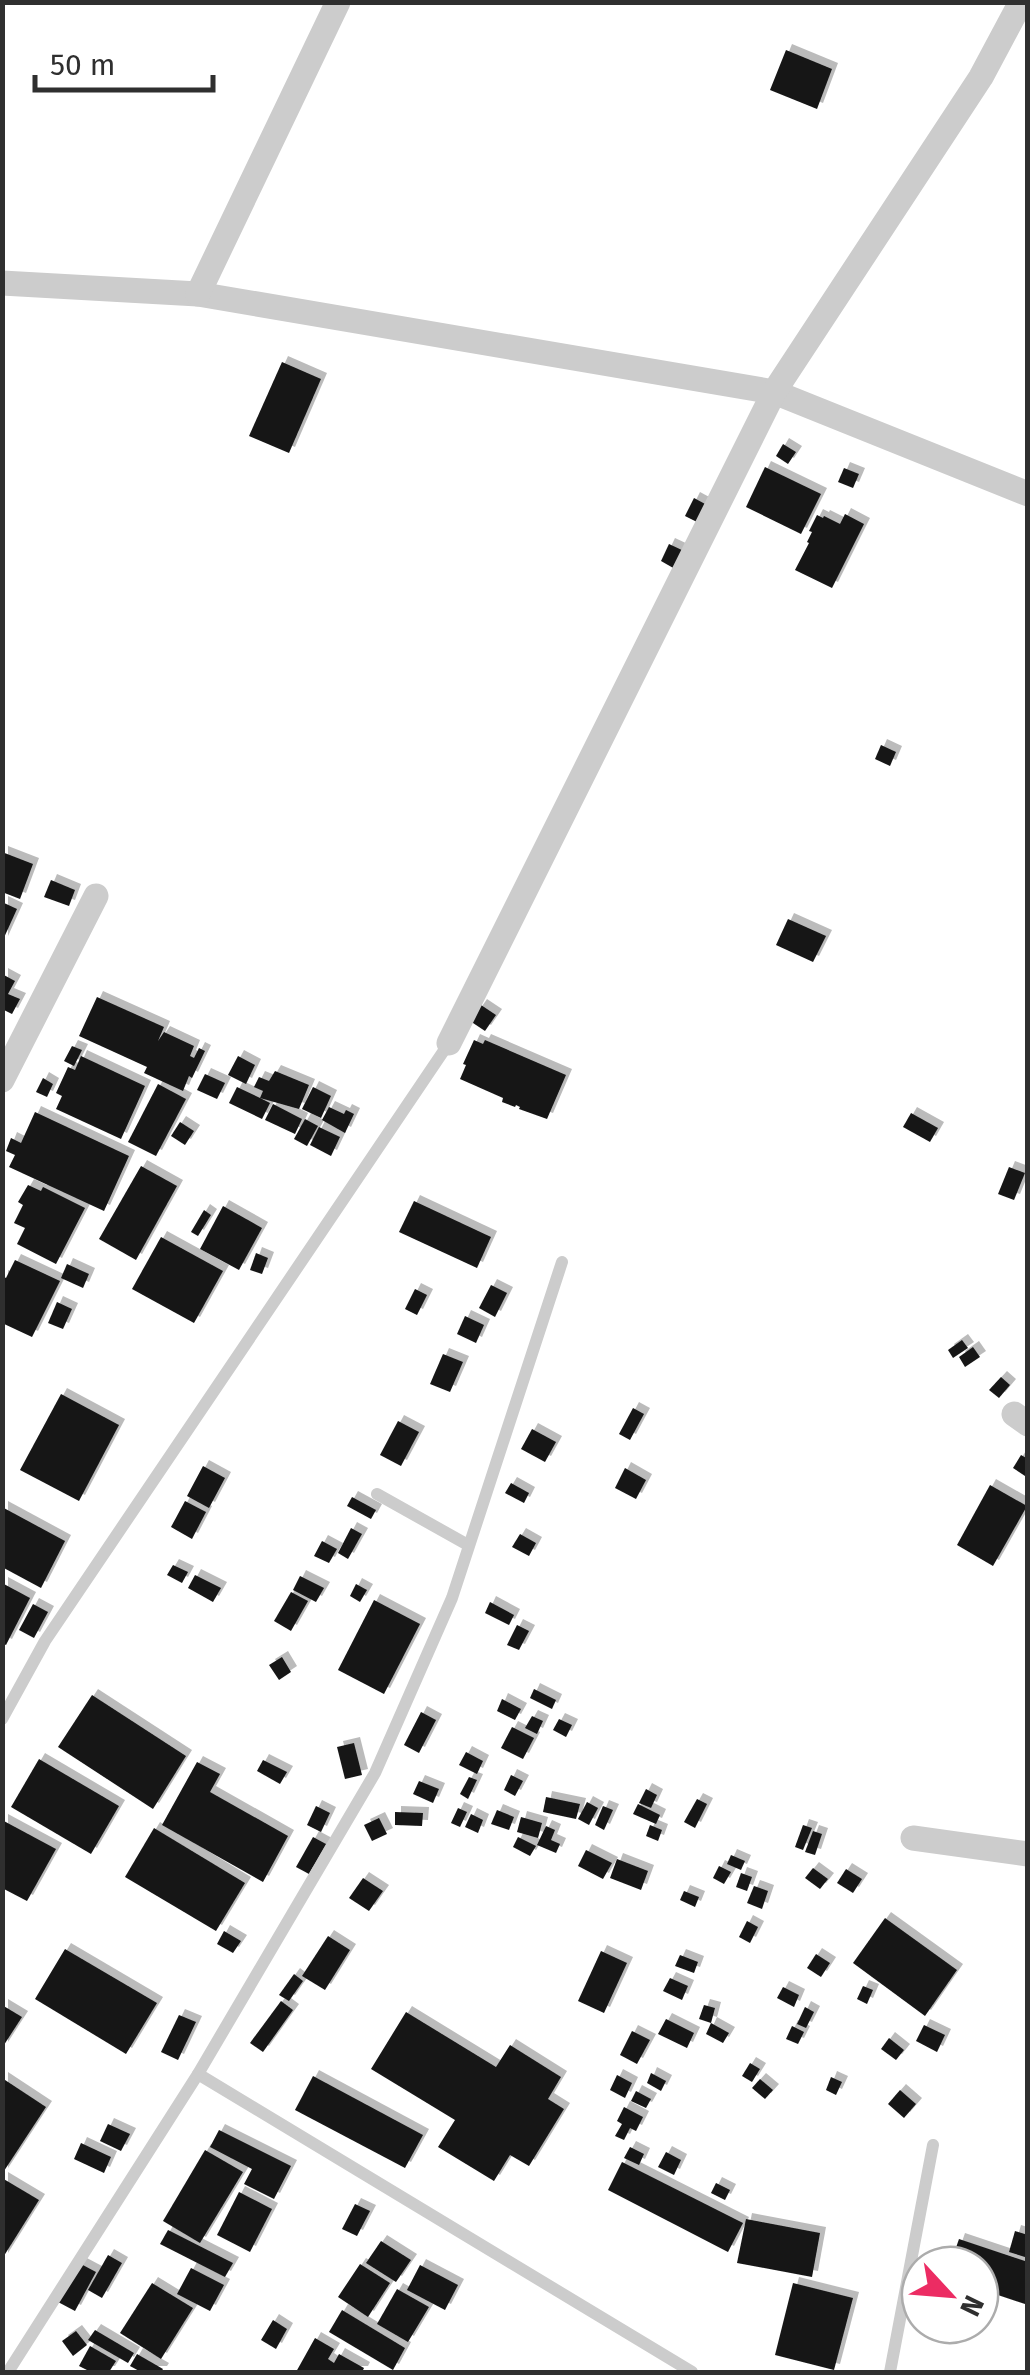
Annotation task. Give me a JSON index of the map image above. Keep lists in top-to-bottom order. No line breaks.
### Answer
{"scale_bar":"50 m","north":"bottom right"}
